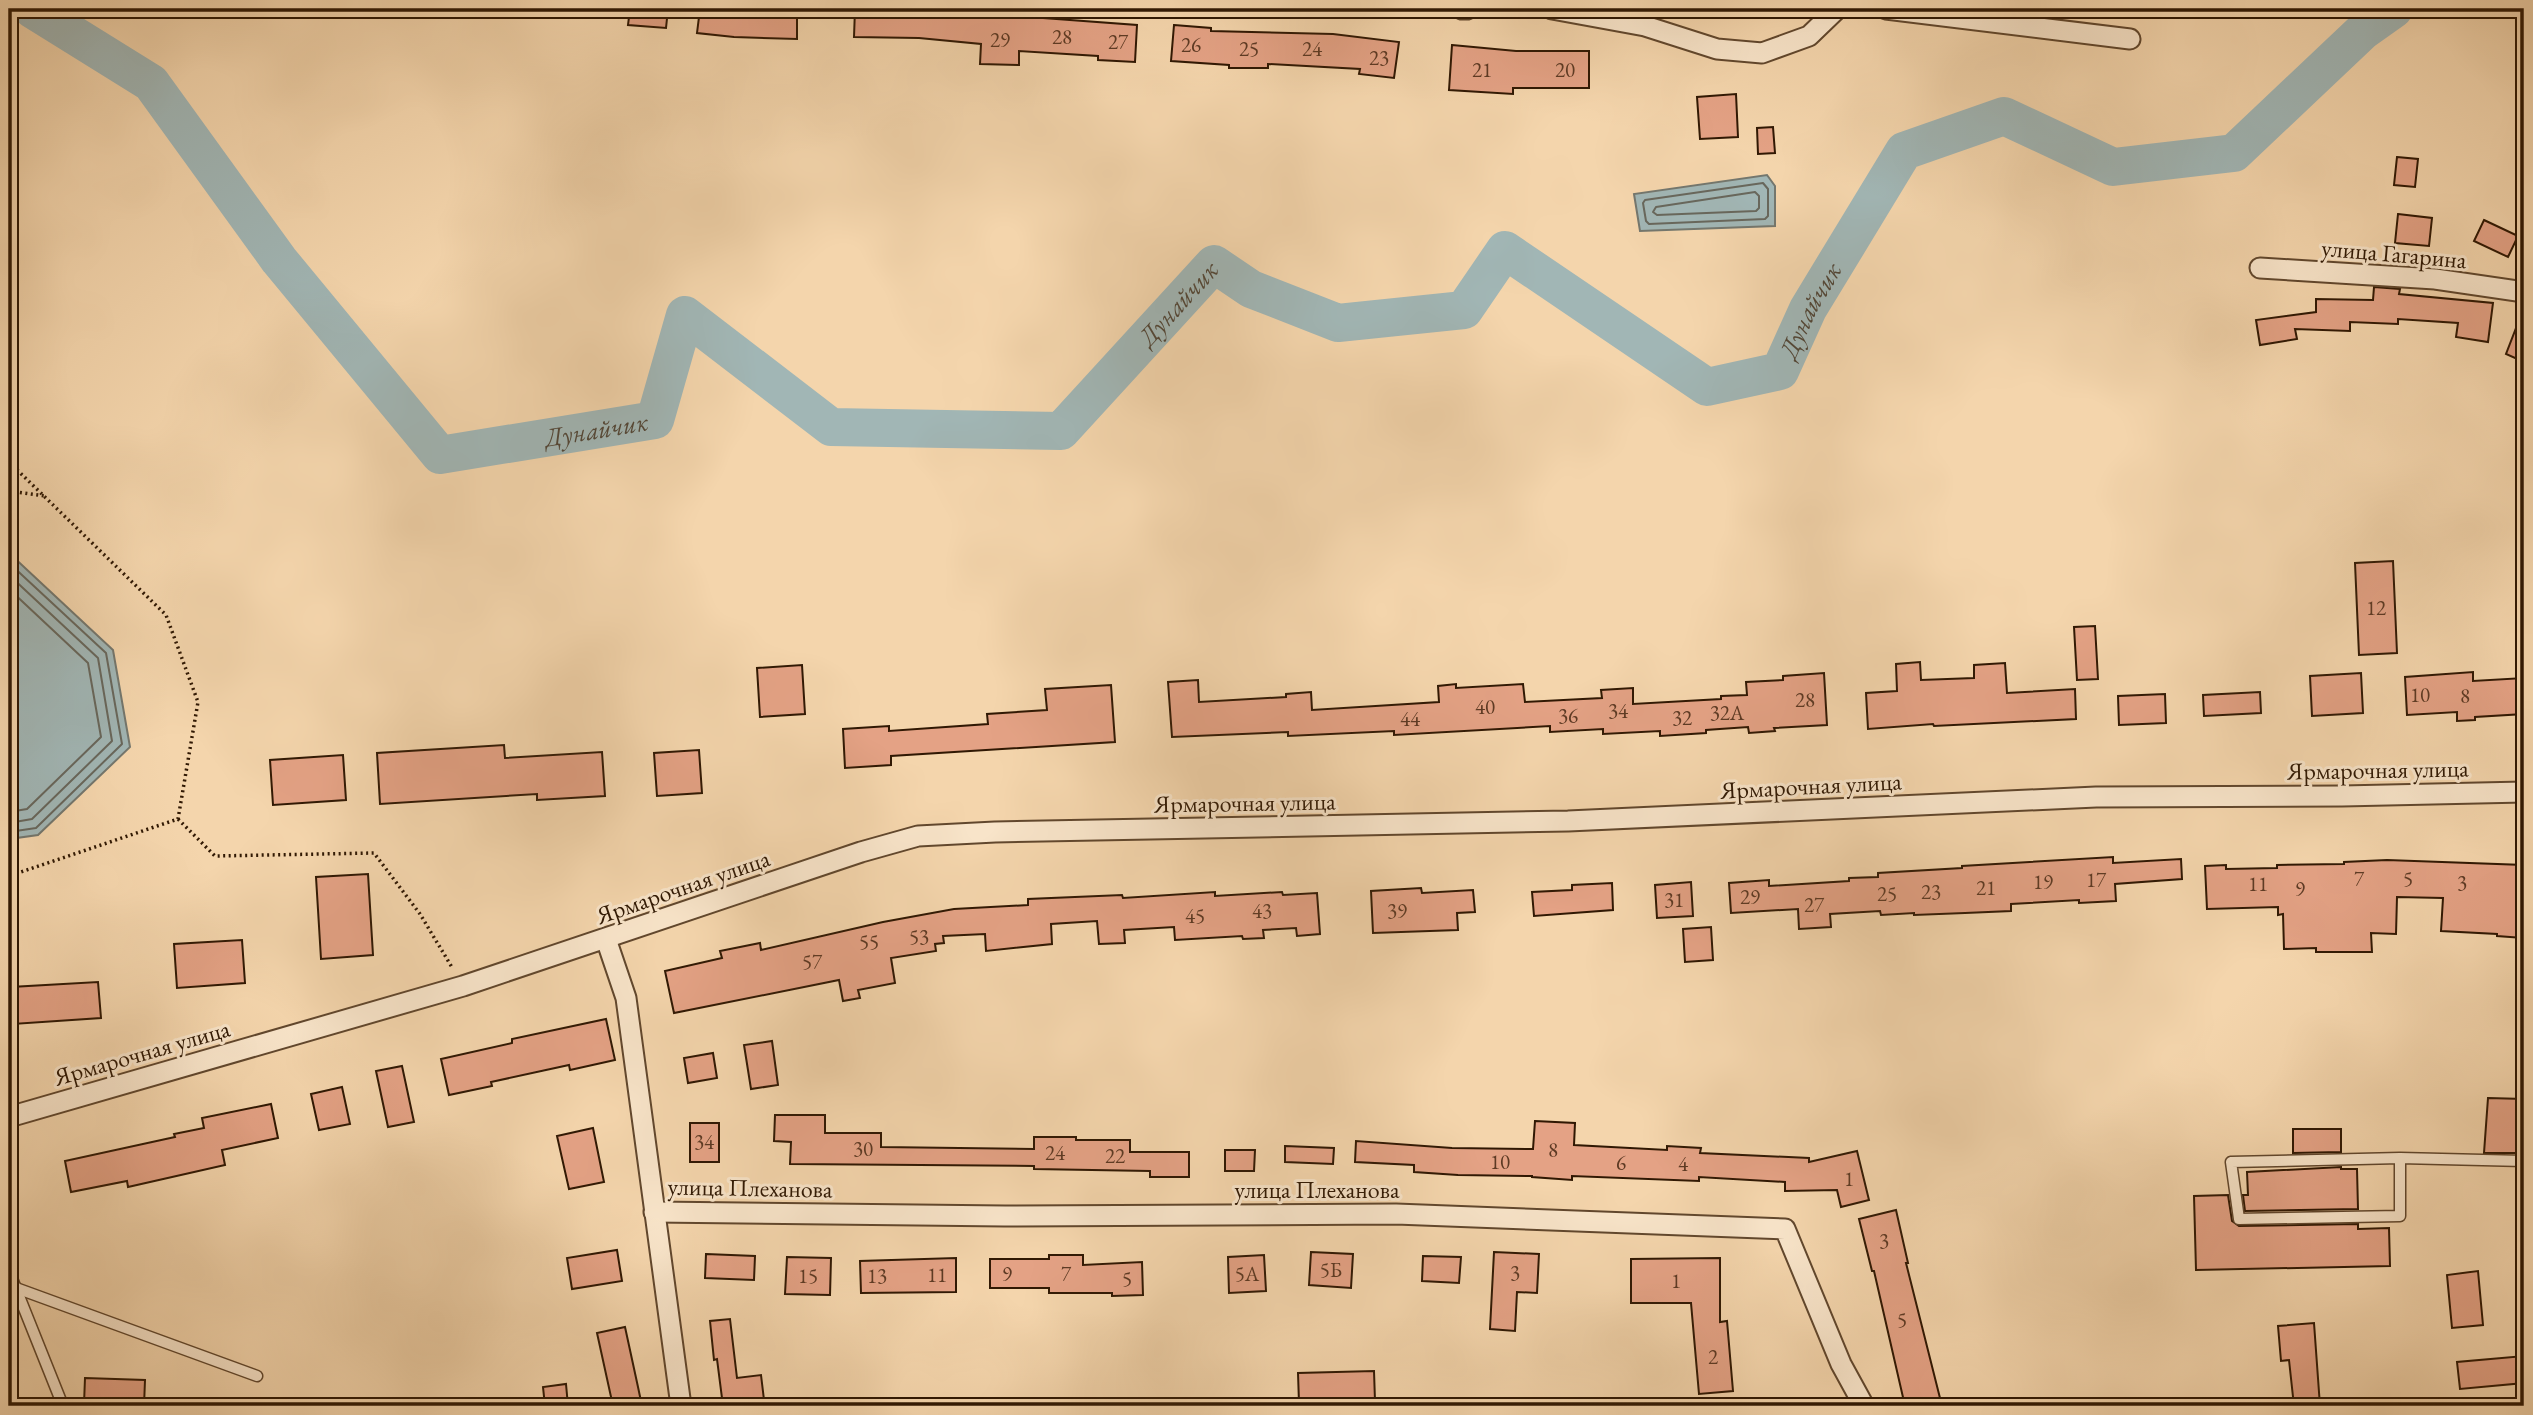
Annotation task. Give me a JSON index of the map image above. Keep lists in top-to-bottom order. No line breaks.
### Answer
{"streets":{"street":["улица Гагарина","Ярмарочная улица","улица Плеханова"]},"crossings":[["Ярмарочная улица","улица Плеханова"]],"water":["Дунайчик"],"house_numbers":["28","29","27","26","25","24","23","21","20","12","10","8","28","40","34","32А","36","32","44","7","5","17","19","3","11","21","9","23","25","29","31","27","43","39","45","53","55","57","34","30","8","24","22","10","6","4","1","3","5Б","3","9","7","5А","11","15","13","5","1","5","2"]}
